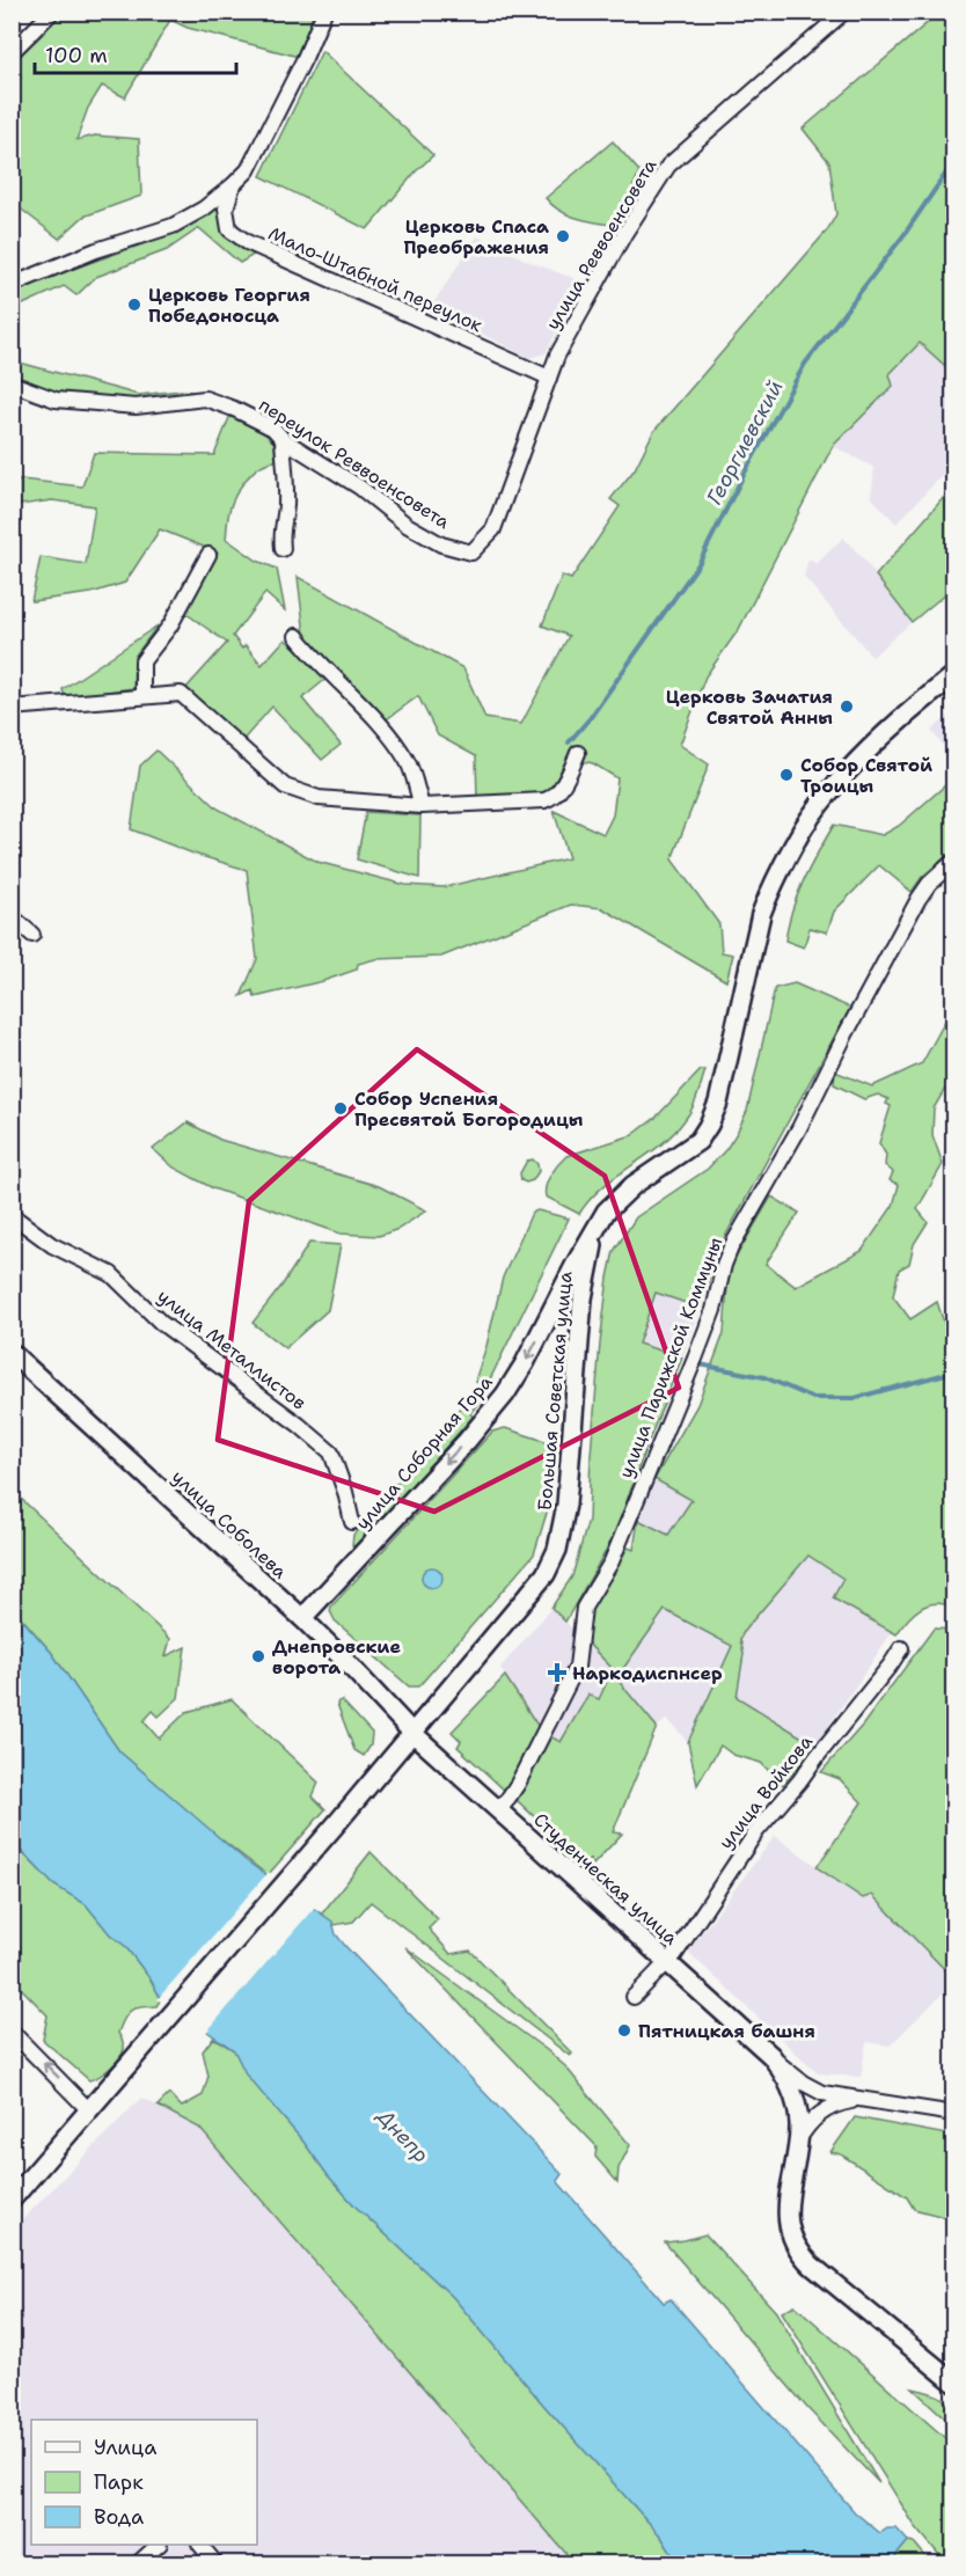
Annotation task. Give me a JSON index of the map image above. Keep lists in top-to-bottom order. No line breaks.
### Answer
{"streets":{"main road":["Большая Советская улица","улица Соборная Гора","улица Соболева","Студенческая улица"],"street":["улица Реввоенсовета","Мало-Штабной переулок","переулок Реввоенсовета","улица Металлистов","улица Парижской Коммуны","улица Войкова"]},"crossings":[["улица Реввоенсовета","Мало-Штабной переулок"],["улица Реввоенсовета","переулок Реввоенсовета"],["улица Парижской Коммуны","Студенческая улица"],["Большая Советская улица","улица Соборная Гора"],["Большая Советская улица","улица Соболева"],["Большая Советская улица","Студенческая улица"],["улица Соборная Гора","улица Соболева"],["улица Соболева","Студенческая улица"],["улица Войкова","Студенческая улица"]],"one_way":["улица Соборная Гора"],"water":["Георгиевский","Днепр"],"places":{"other":["Церковь Спаса Преображения","Церковь Георгия Победоносца","Церковь Зачатия Святой Анны","Собор Святой Троицы","Собор Успения Пресвятой Богородицы","Днепровские ворота","Пятницкая башня"],"health":["Наркодиспнсер"]},"legend":["Улица","Парк","Вода"],"scale_bar":"100 m"}
